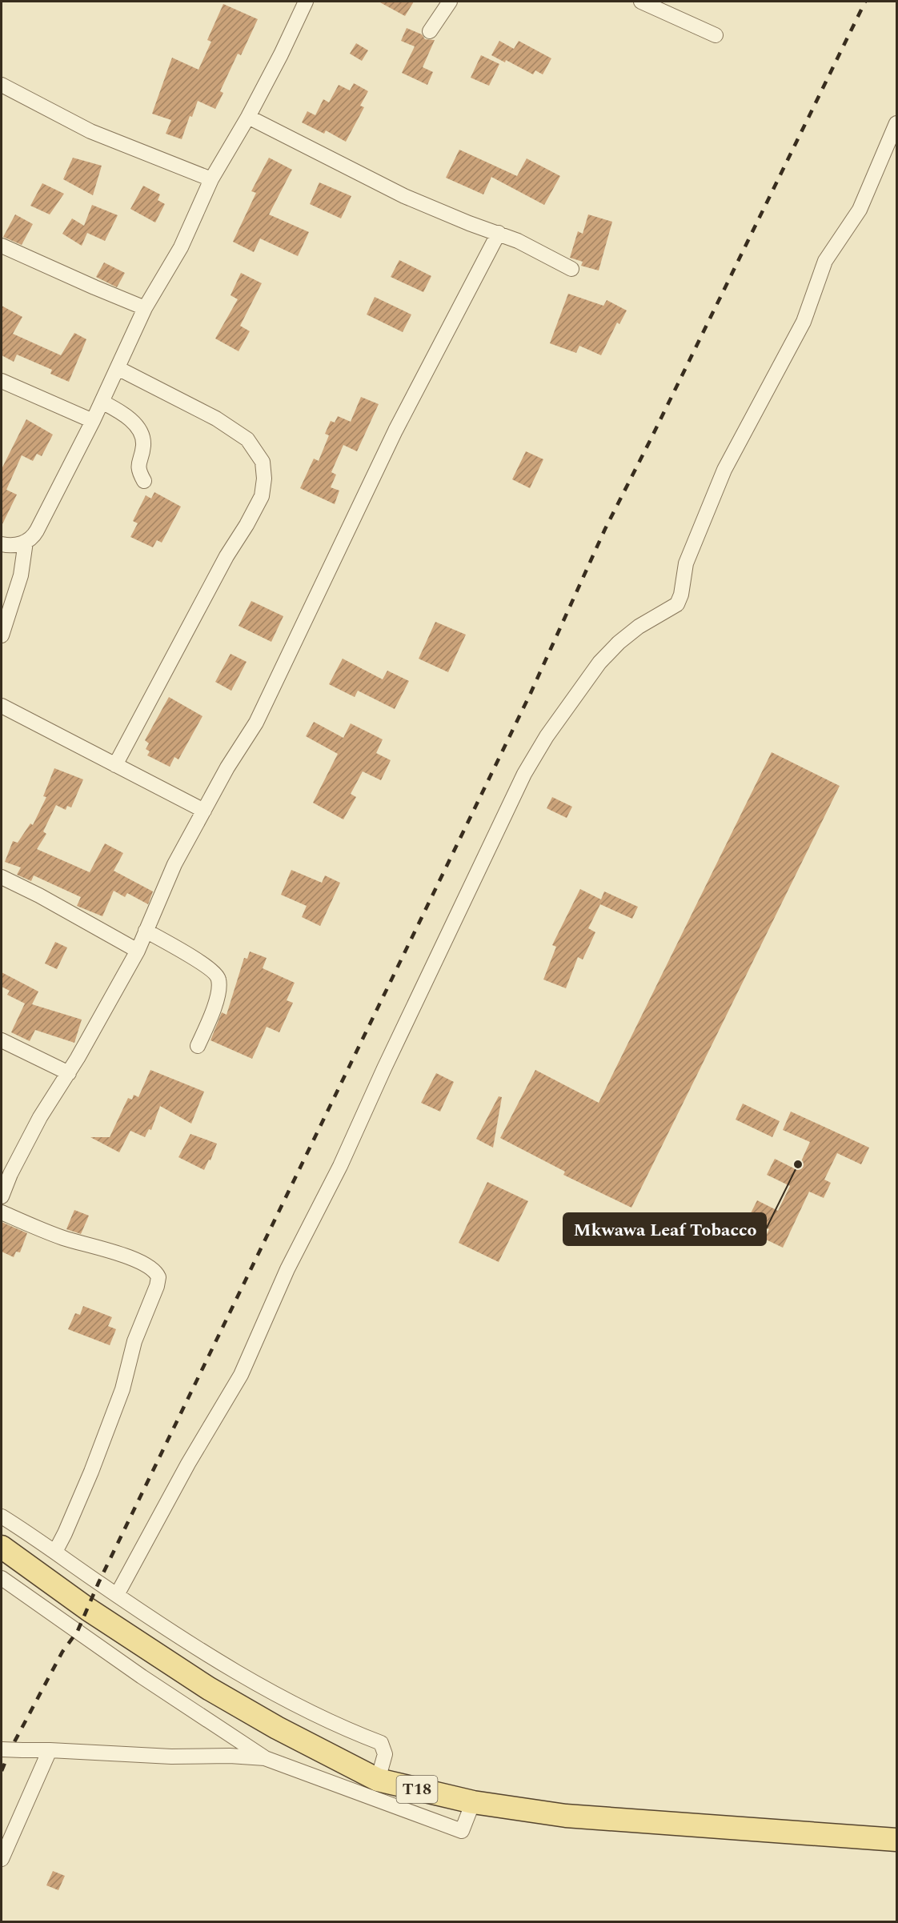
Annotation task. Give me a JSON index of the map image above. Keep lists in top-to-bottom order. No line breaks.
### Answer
{"streets":{"main road":["T18"]},"places":["Mkwawa Leaf Tobacco"]}
